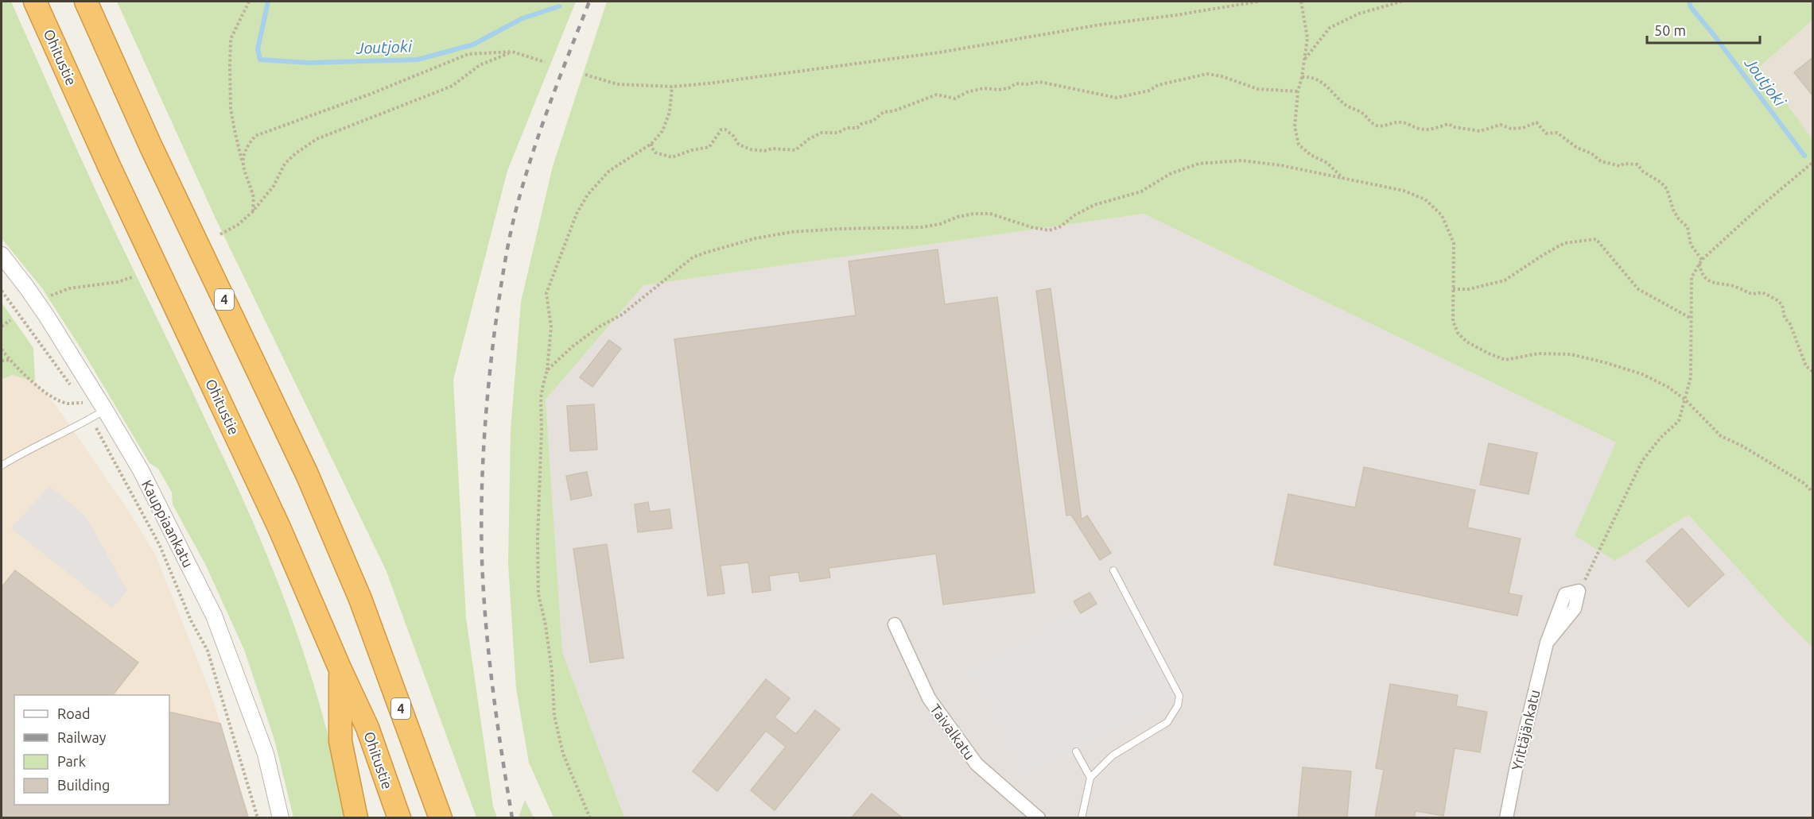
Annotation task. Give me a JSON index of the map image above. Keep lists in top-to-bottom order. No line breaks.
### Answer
{"streets":{"highway":["Ohitustie","4"],"street":["Kauppiaankatu","Yrittäjänkatu","Taivalkatu"]},"water":["Joutjoki"],"legend":["Road","Railway","Park","Building"],"scale_bar":"50 m"}
